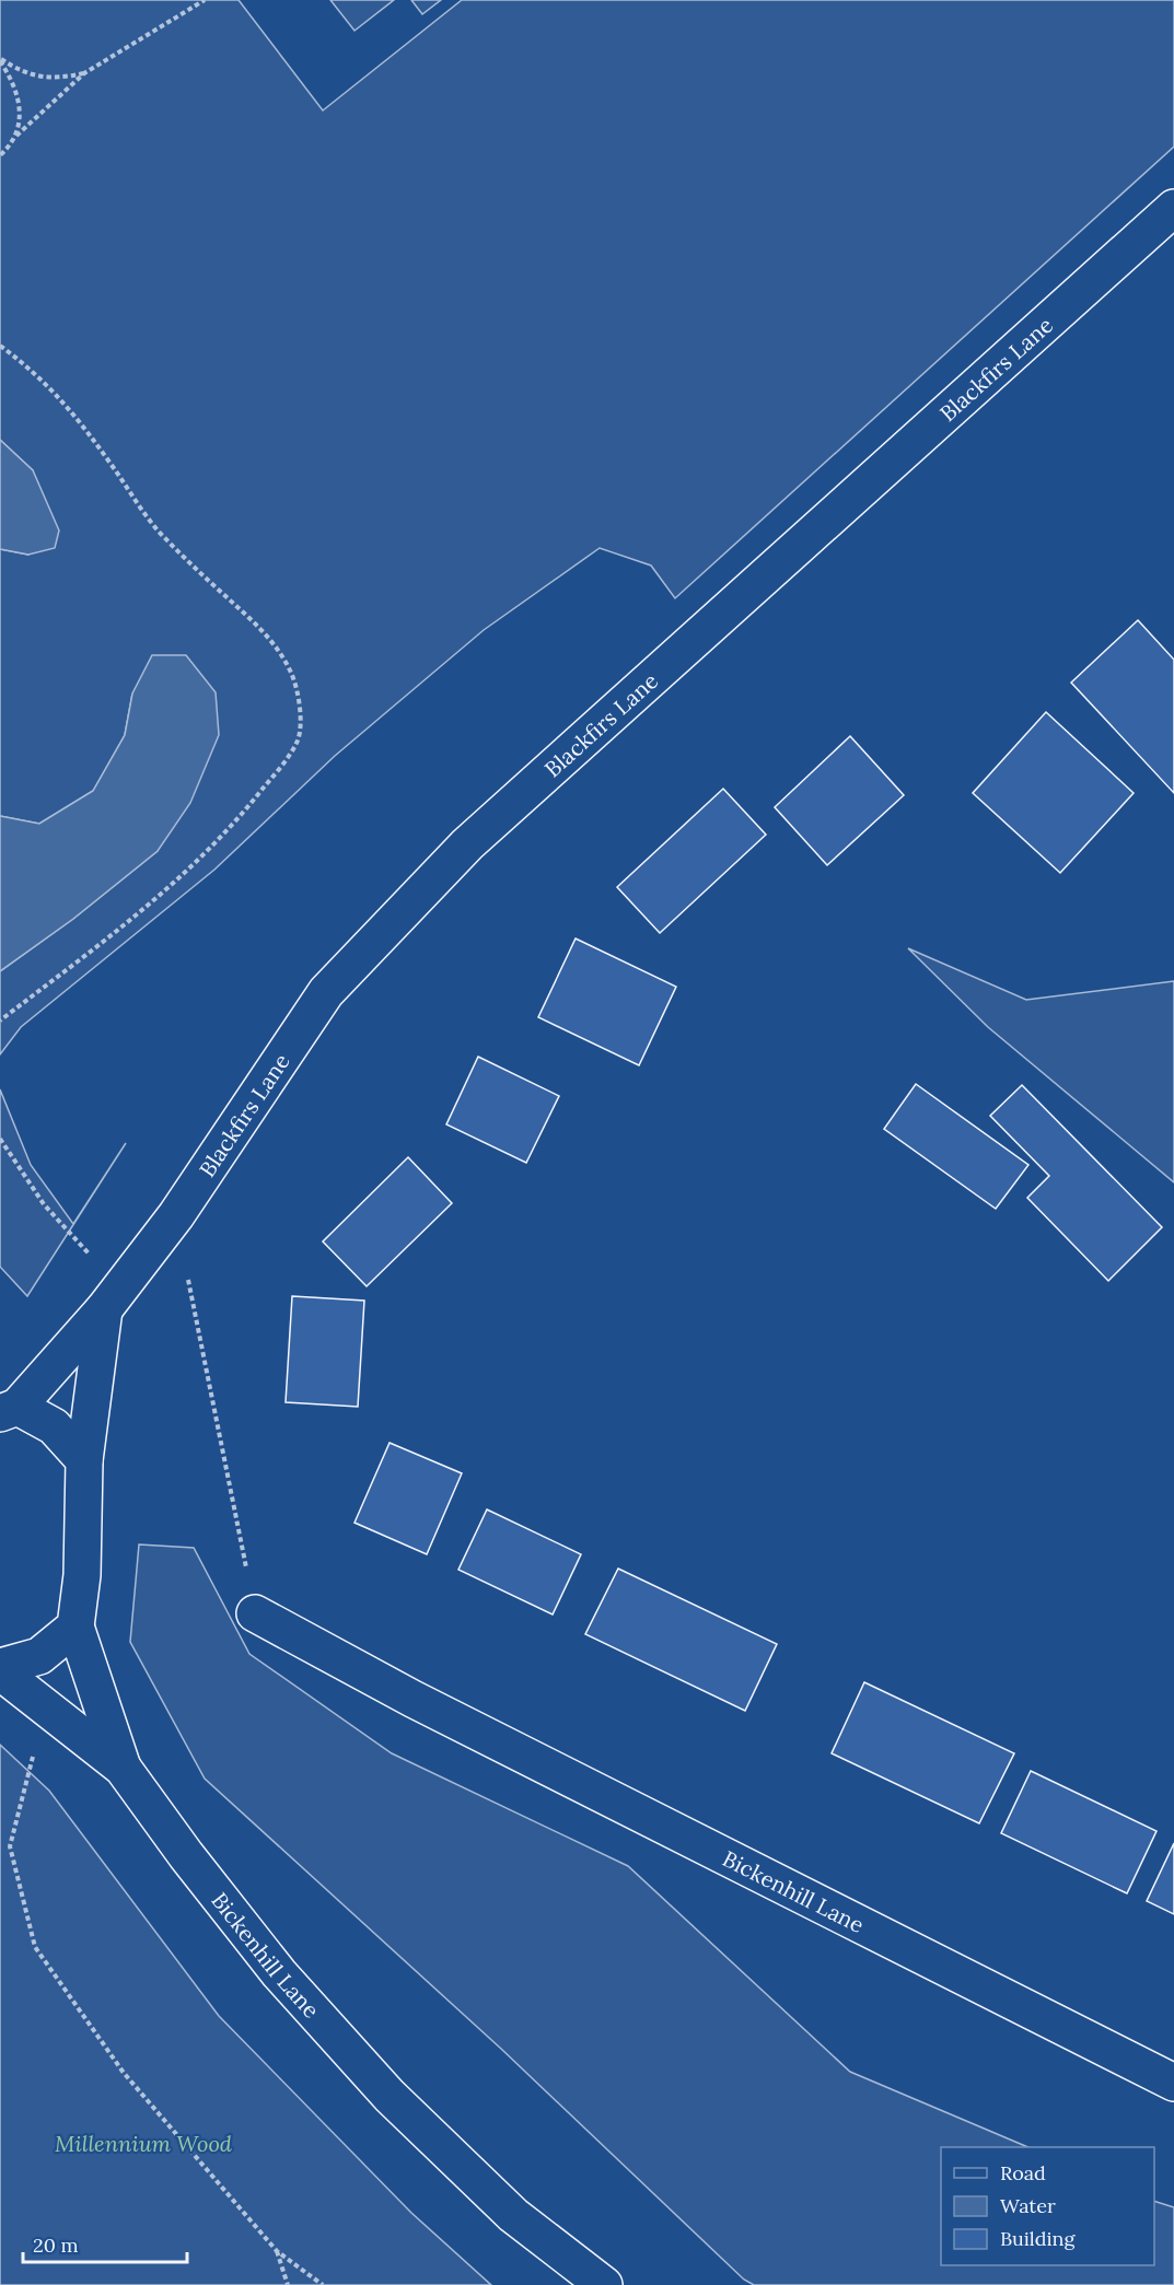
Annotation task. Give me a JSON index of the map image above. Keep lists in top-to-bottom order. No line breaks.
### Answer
{"streets":{"street":["Blackfirs Lane","Bickenhill Lane"]},"crossings":[["Blackfirs Lane","Bickenhill Lane"]],"parks":["Millennium Wood"],"legend":["Road","Water","Building"],"scale_bar":"20 m"}
